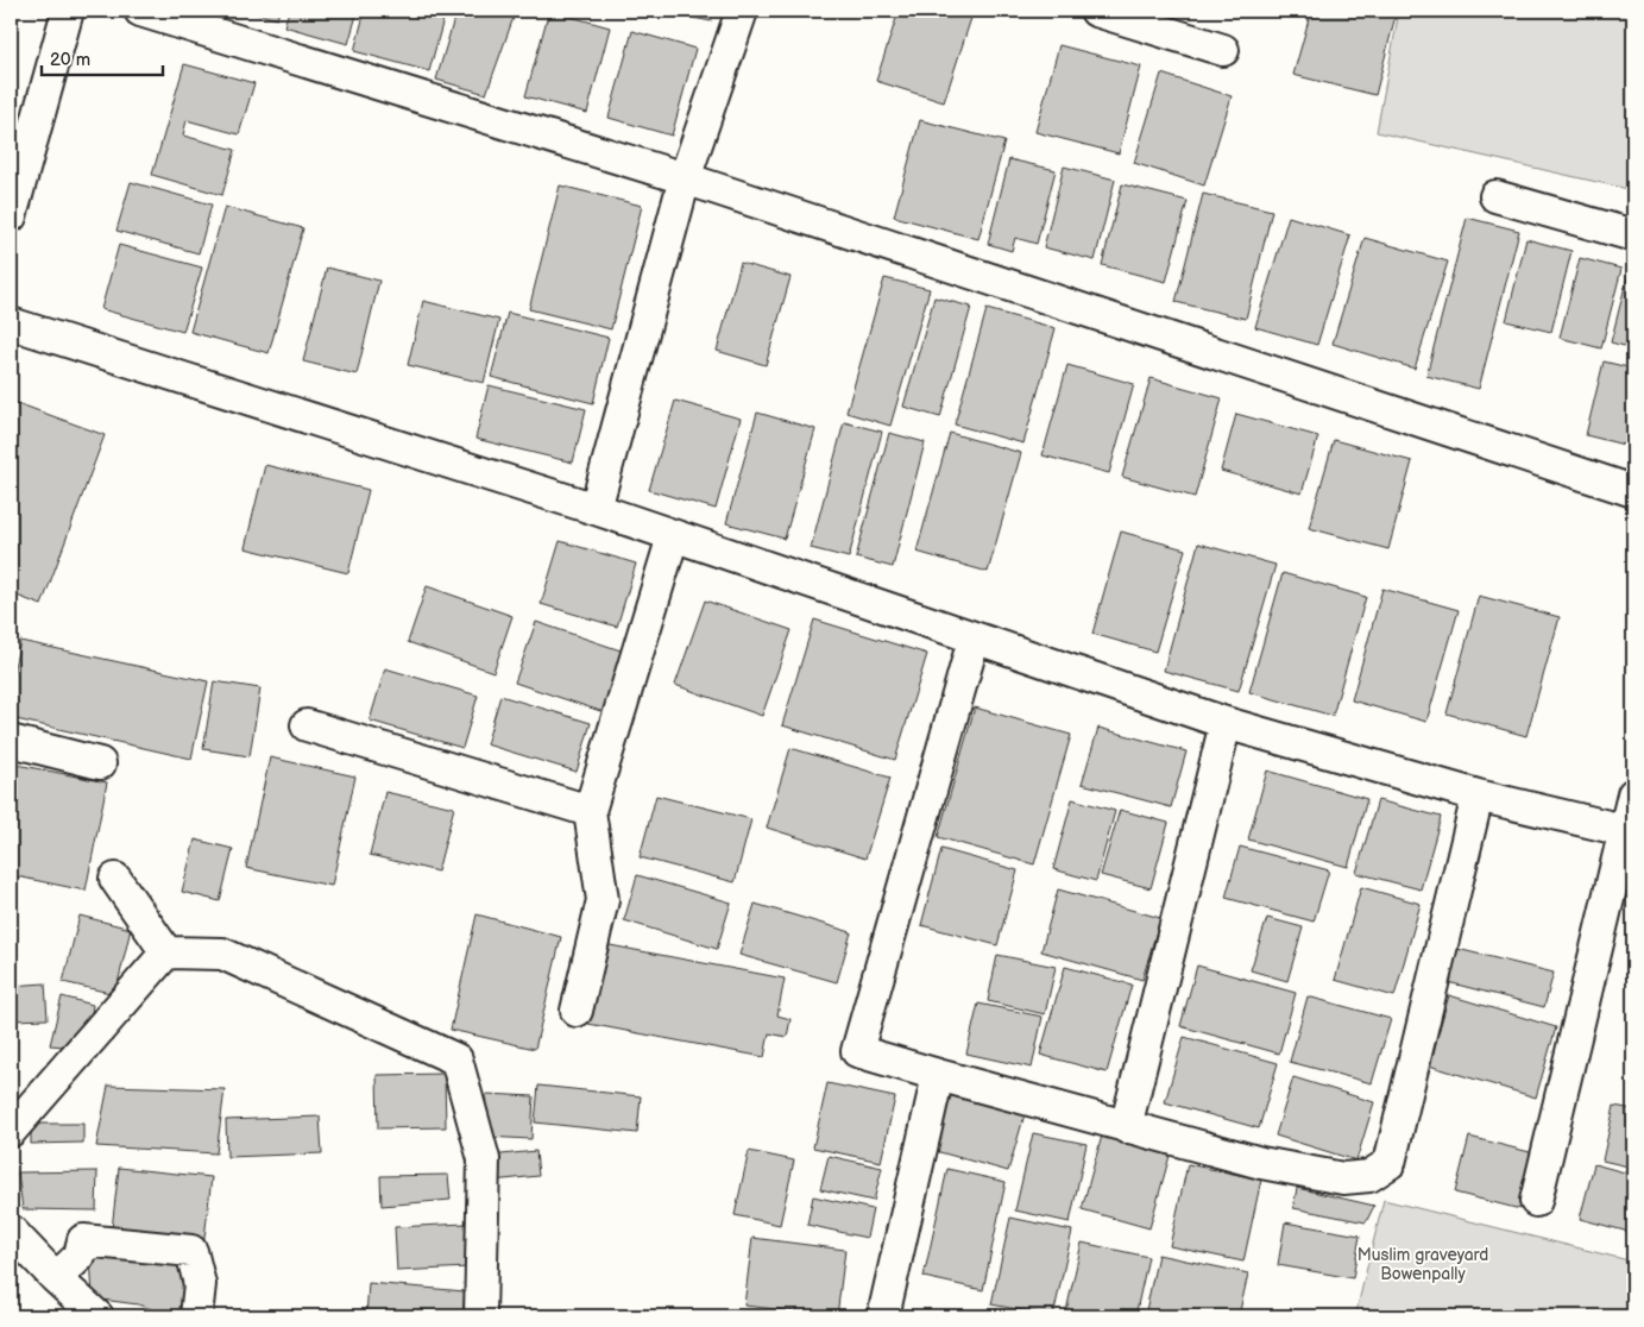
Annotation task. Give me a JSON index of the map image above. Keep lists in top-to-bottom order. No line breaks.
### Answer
{"parks":["Muslim graveyard Bowenpally"],"scale_bar":"20 m"}
